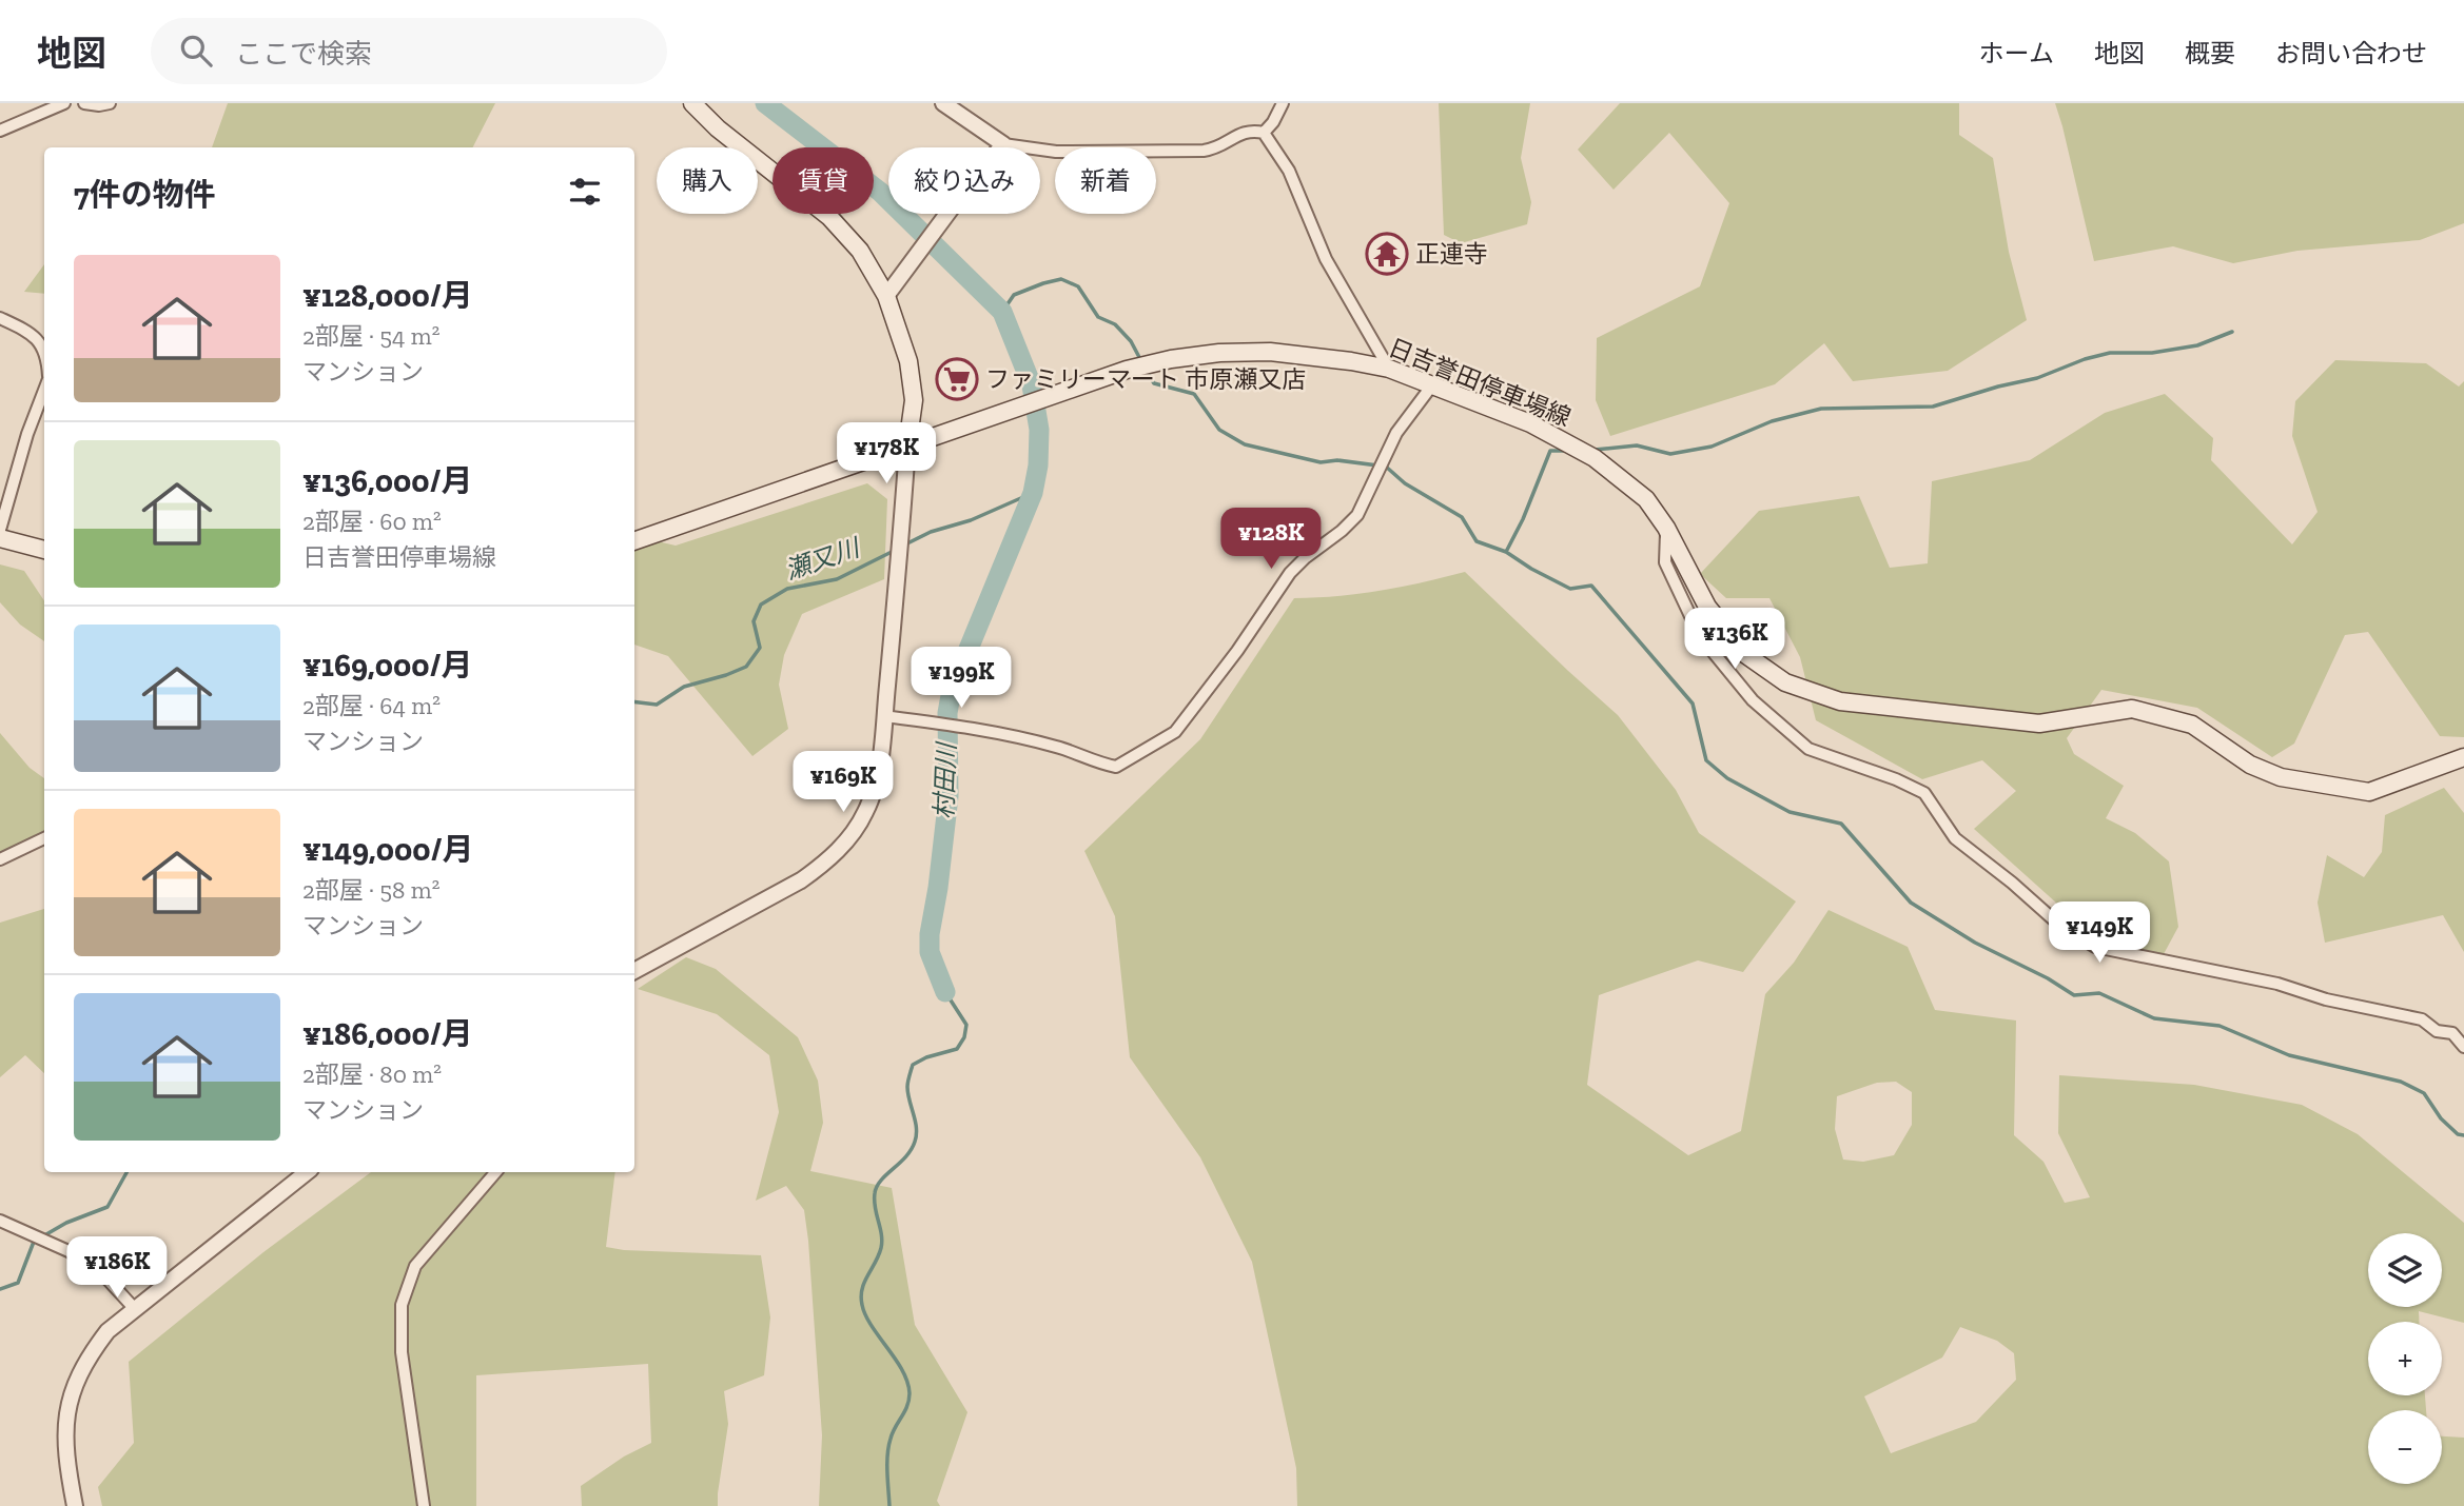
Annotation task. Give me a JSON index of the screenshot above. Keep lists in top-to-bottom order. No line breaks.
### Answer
{"streets":{"main road":["日吉誉田停車場線"]},"water":["瀬又川","村田川"],"places":{"temple":["正連寺"],"supermarket":["ファミリーマート 市原瀬又店"]},"page":{"header":"地図","search":"ここで検索","nav":["ホーム","地図","概要","お問い合わせ"],"chip":["購入","賃貸","絞り込み","新着"],"heading":"7件の物件","list":[{"name":"¥128,000/月","note":"2部屋 · 54 m² · マンション"},{"name":"¥136,000/月","note":"2部屋 · 60 m² · 日吉誉田停車場線"},{"name":"¥169,000/月","note":"2部屋 · 64 m² · マンション"},{"name":"¥149,000/月","note":"2部屋 · 58 m² · マンション"},{"name":"¥186,000/月","note":"2部屋 · 80 m² · マンション"}],"price":["¥178K","¥128K","¥136K","¥199K","¥169K","¥149K","¥186K"],"map_buttons":["+","−"]}}
